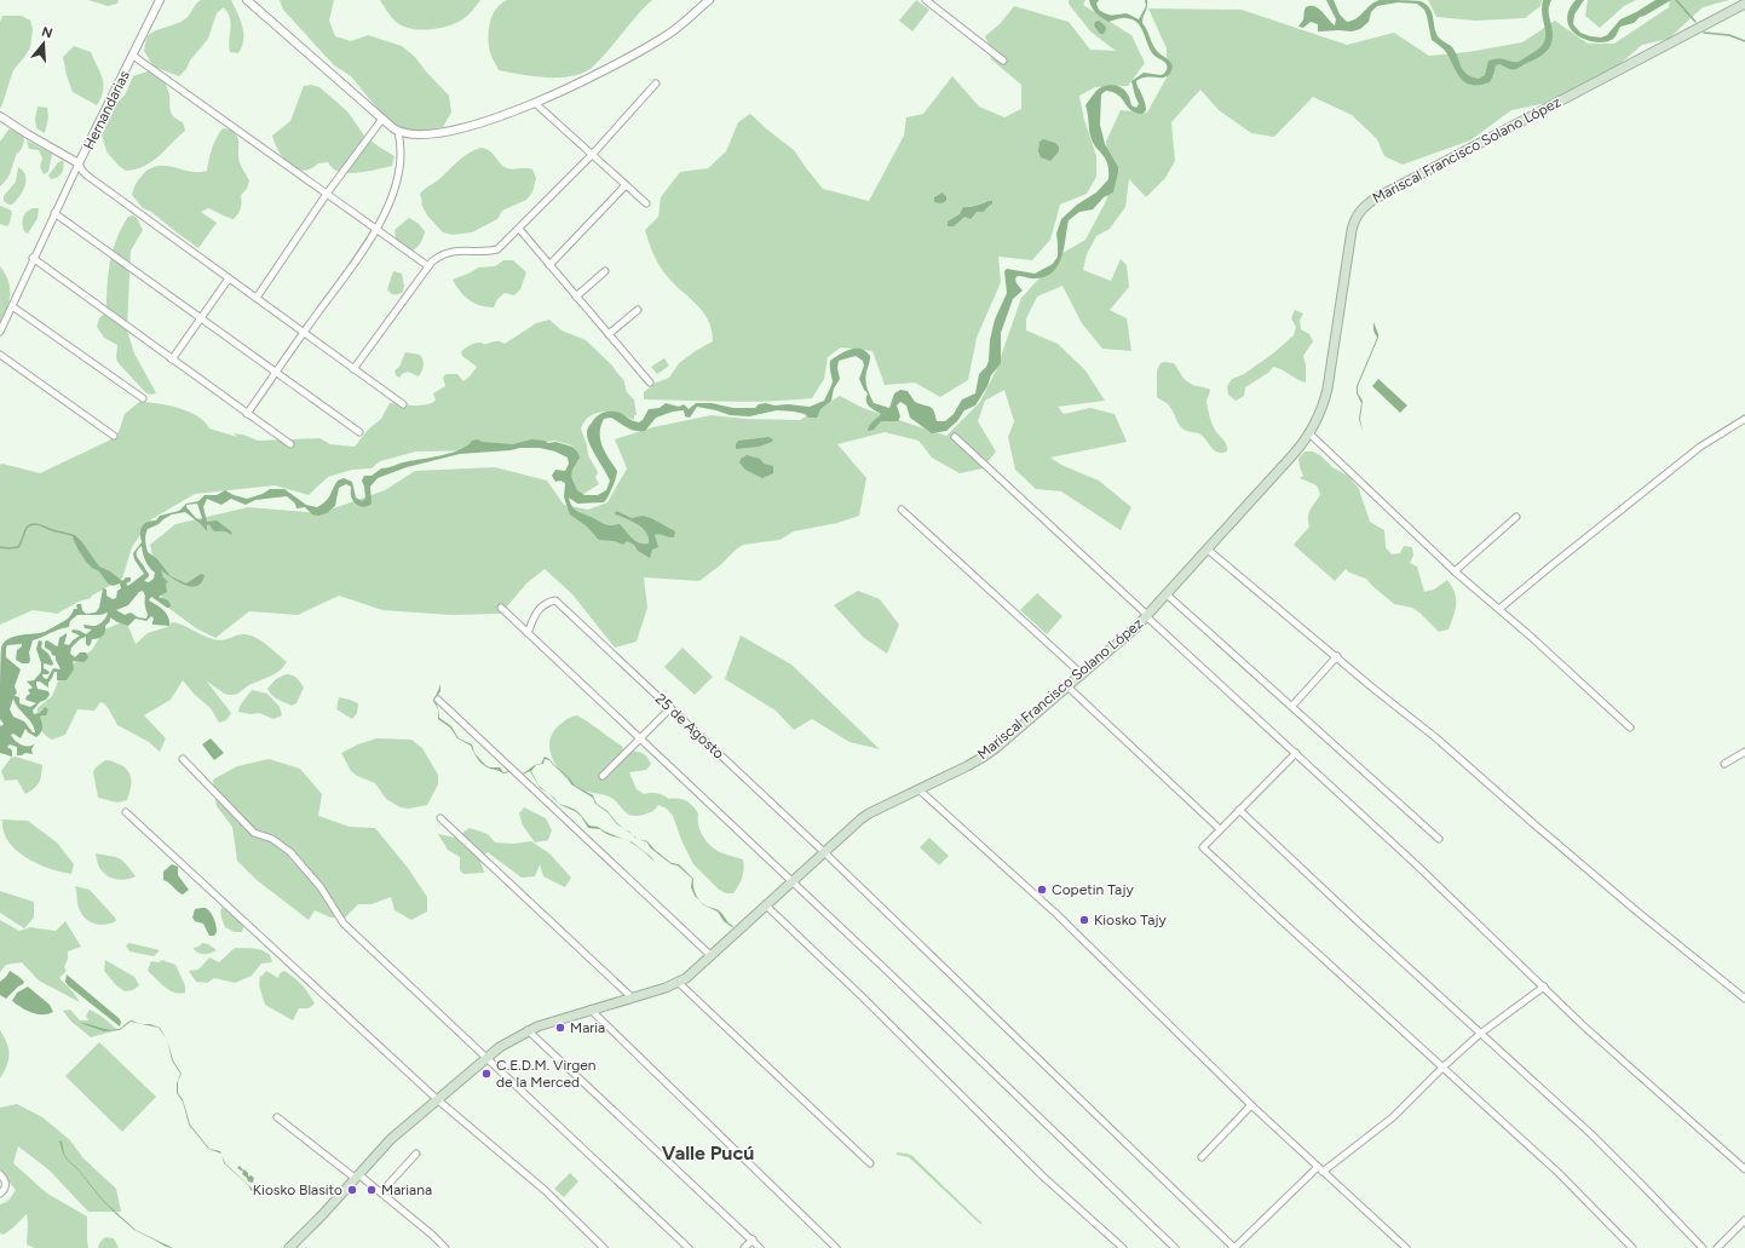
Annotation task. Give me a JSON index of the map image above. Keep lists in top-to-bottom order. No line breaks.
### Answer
{"streets":{"main road":["Mariscal Francisco Solano López"],"street":["Hernandarias","25 de Agosto"]},"crossings":[["Mariscal Francisco Solano López","25 de Agosto"]],"districts":["Valle Pucú"],"places":["Copetin Tajy","Kiosko Tajy","Maria","C.E.D.M. Virgen de la Merced","Kiosko Blasito","Mariana"],"north":"top"}
